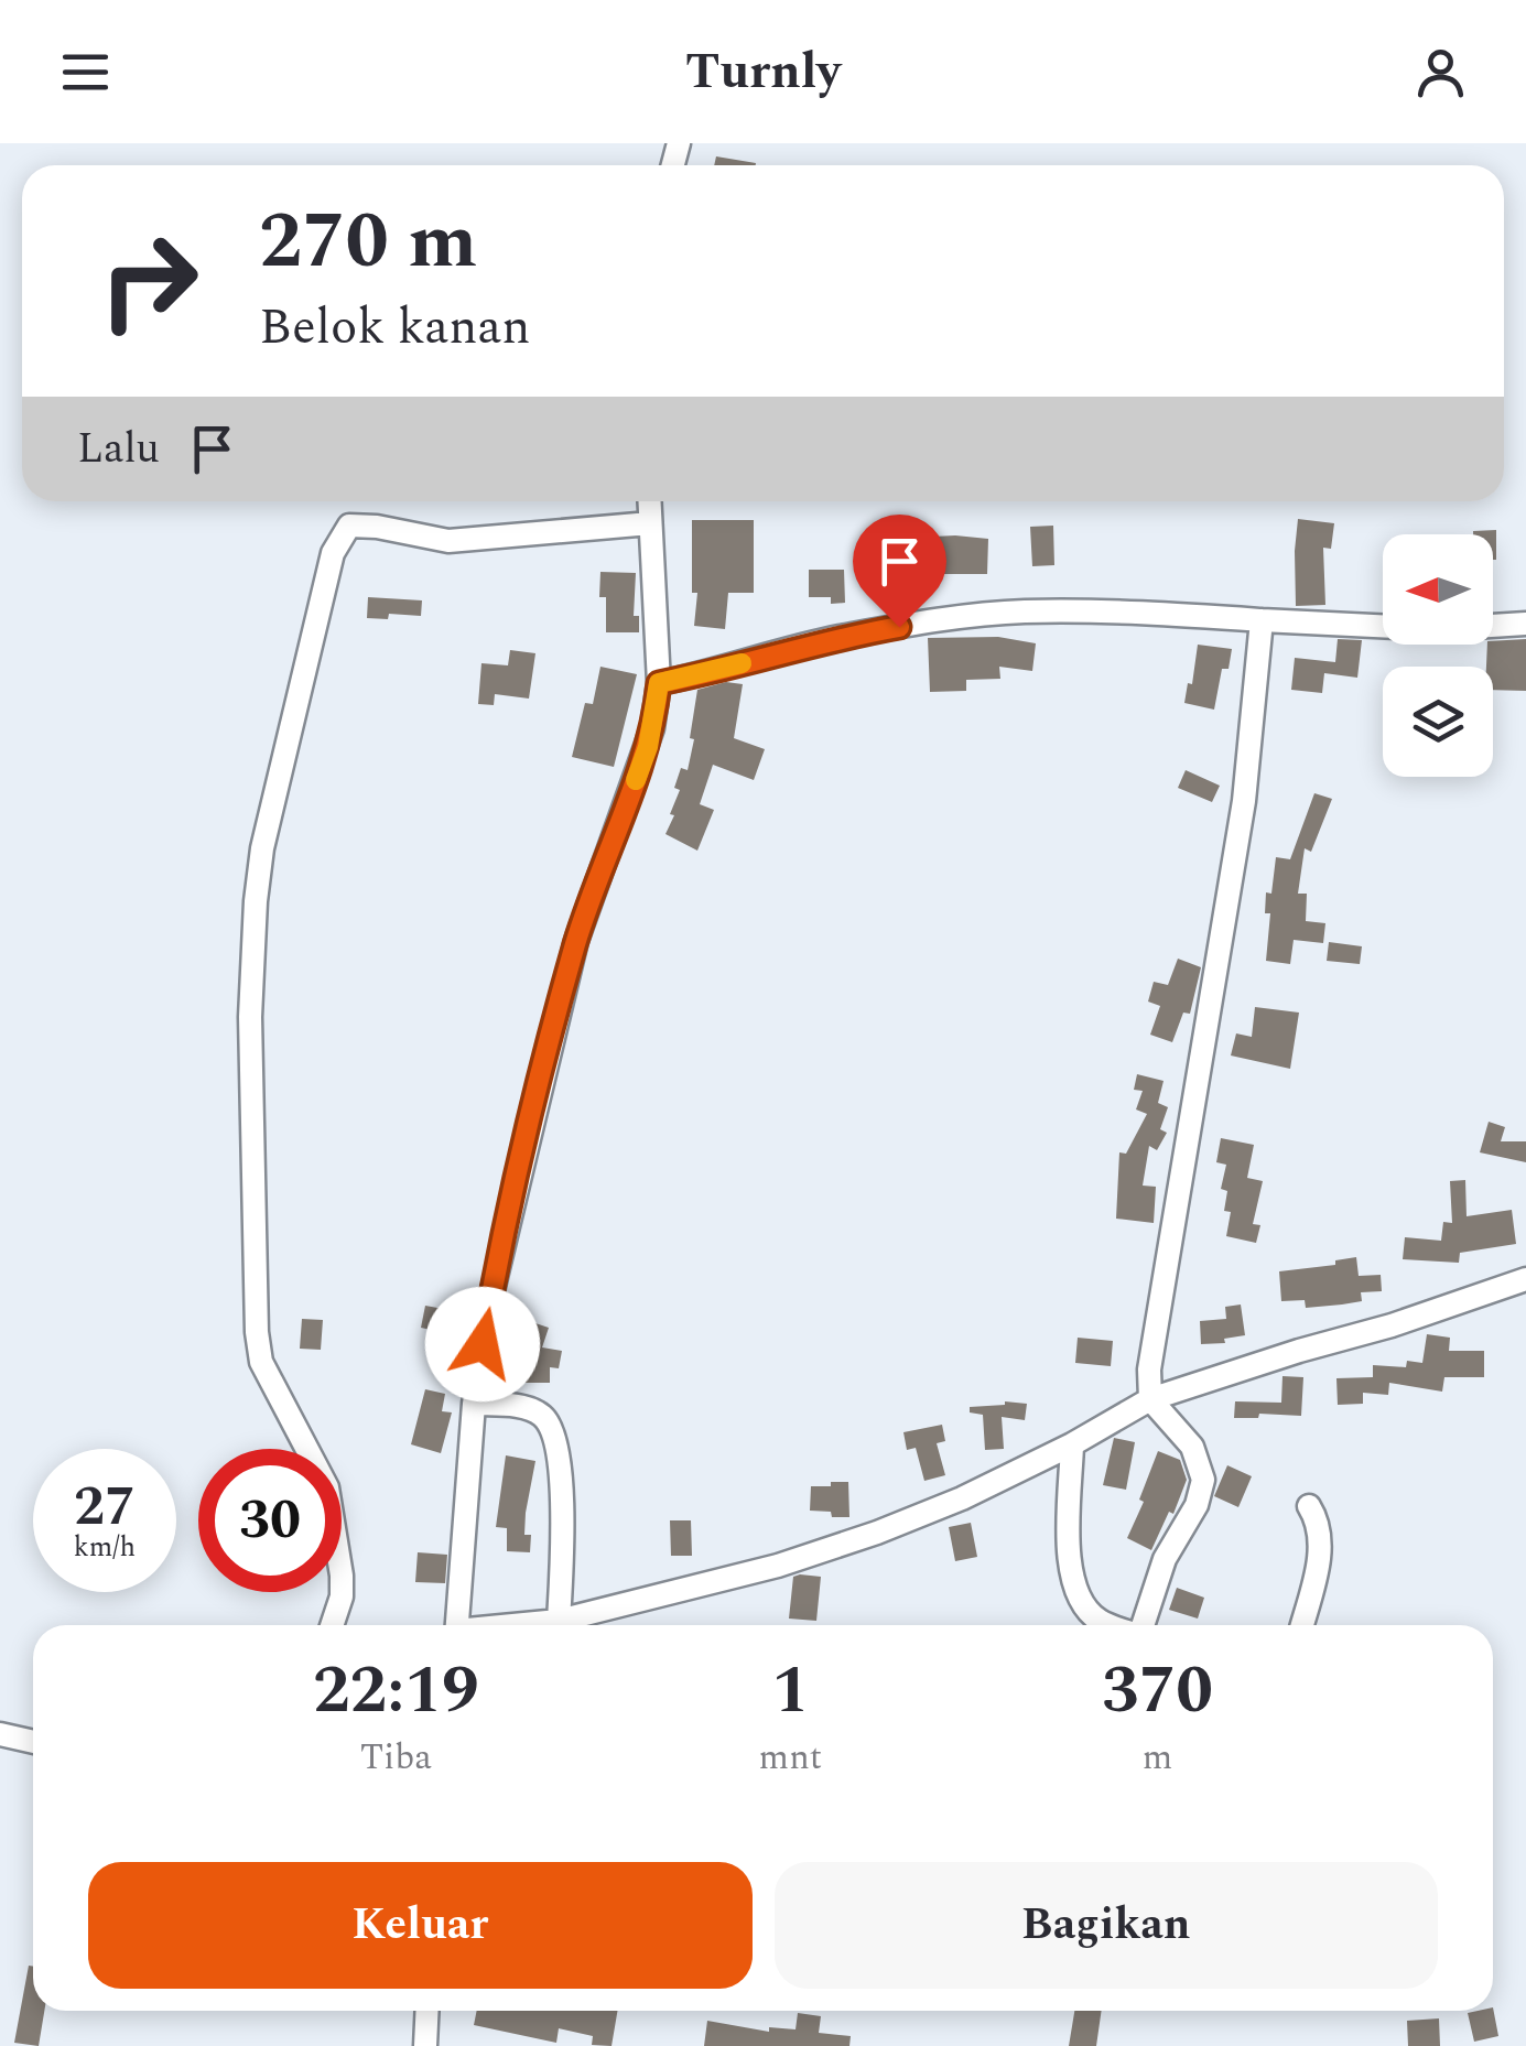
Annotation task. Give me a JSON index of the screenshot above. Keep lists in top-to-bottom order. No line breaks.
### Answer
{"north":"left","page":{"header":"Turnly","turn":["270 m","Belok kanan"],"then":"Lalu","speed":"27 km/h","limit":"30","eta":["22:19","Tiba","1","mnt","370","m"],"buttons":["Keluar","Bagikan"]}}
